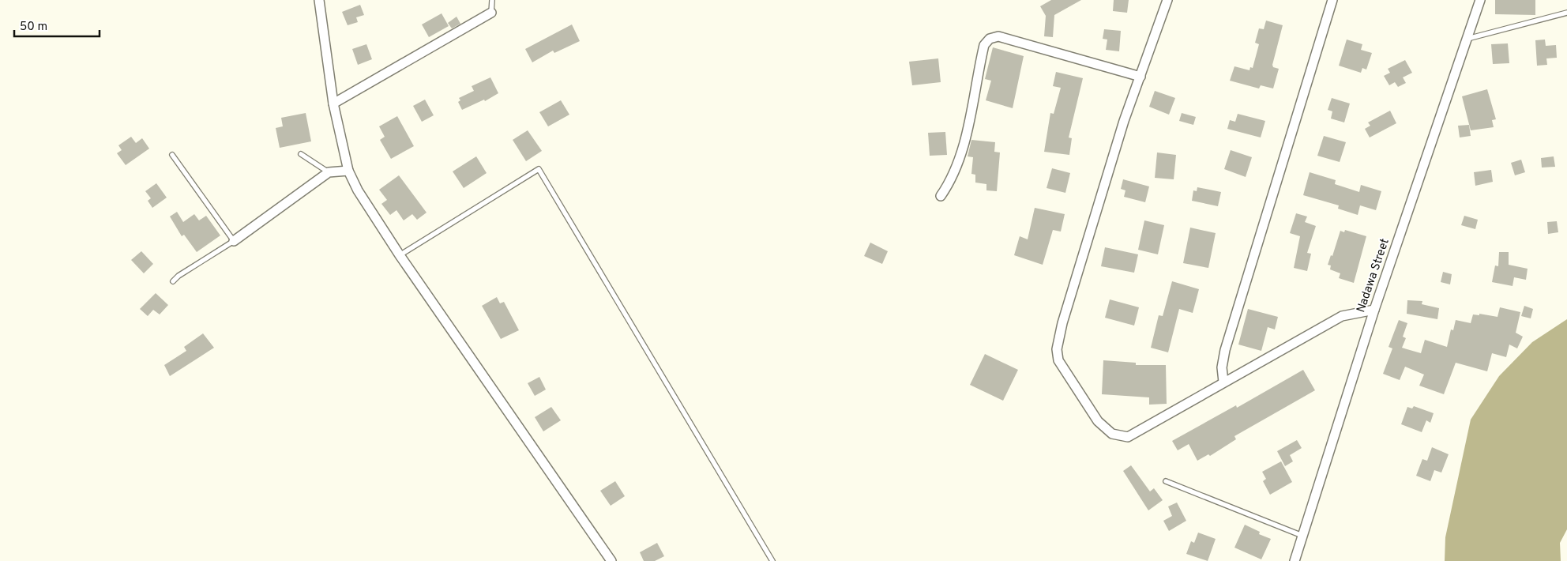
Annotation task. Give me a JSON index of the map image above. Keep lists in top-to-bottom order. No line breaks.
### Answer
{"streets":{"street":["Nadawa Street"]},"scale_bar":"50 m"}
